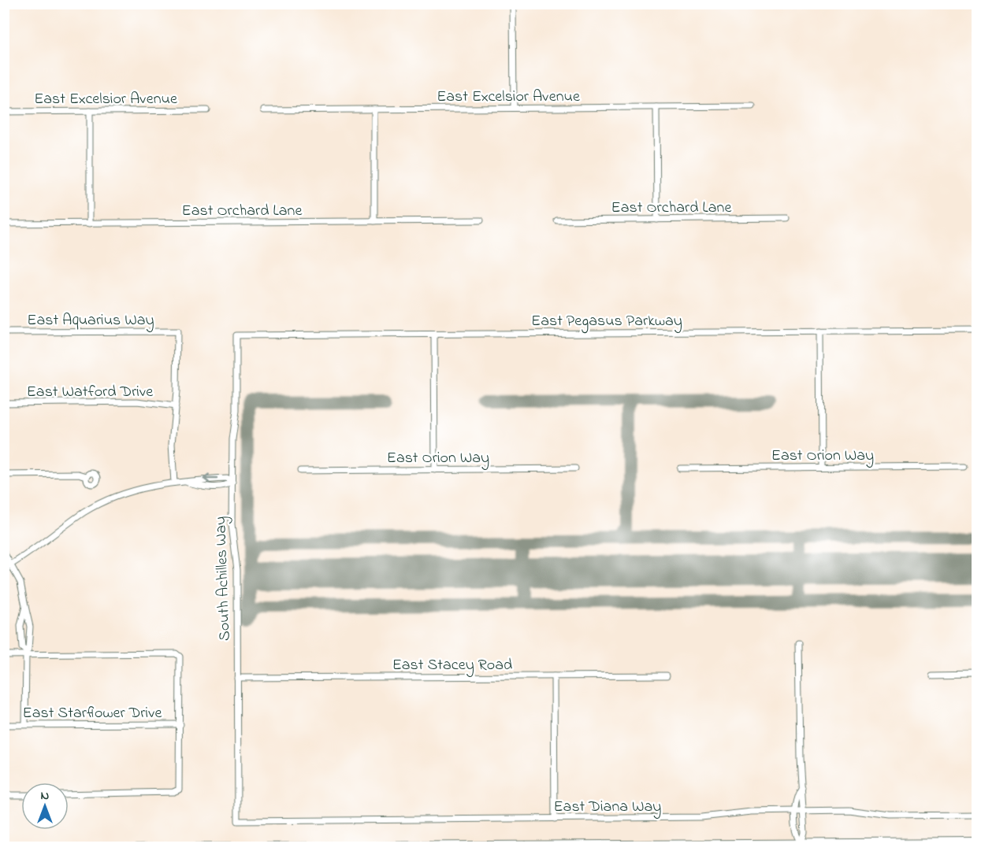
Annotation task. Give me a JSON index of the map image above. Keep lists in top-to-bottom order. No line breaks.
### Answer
{"streets":{"street":["East Excelsior Avenue","East Orchard Lane","East Aquarius Way","East Pegasus Parkway","East Watford Drive","East Orion Way","South Achilles Way","East Stacey Road","East Starflower Drive","East Diana Way"]},"crossings":[["East Aquarius Way","East Watford Drive"],["East Pegasus Parkway","South Achilles Way"],["South Achilles Way","East Stacey Road"],["South Achilles Way","East Diana Way"]],"north":"top"}
